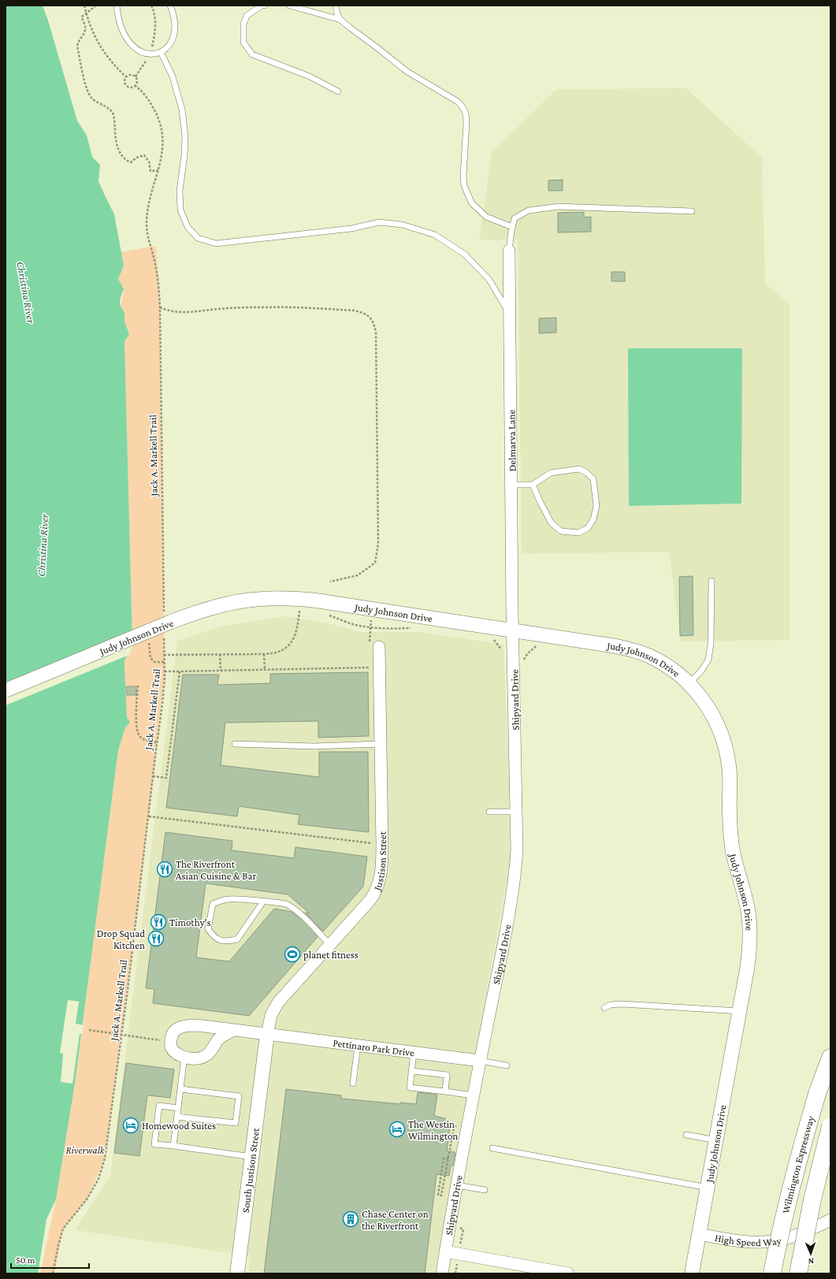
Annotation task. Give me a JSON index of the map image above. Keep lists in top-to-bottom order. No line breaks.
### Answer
{"streets":{"highway":["Wilmington Expressway"],"street":["Delmarva Lane","Judy Johnson Drive","Shipyard Drive","Justison Street","Pettinaro Park Drive","South Justison Street","High Speed Way"],"path":["Jack A. Markell Trail"]},"crossings":[["Delmarva Lane","Judy Johnson Drive"],["Delmarva Lane","Shipyard Drive"],["Jack A. Markell Trail","Judy Johnson Drive"],["Judy Johnson Drive","Shipyard Drive"],["Judy Johnson Drive","High Speed Way"],["Shipyard Drive","Pettinaro Park Drive"],["Justison Street","Pettinaro Park Drive"],["Justison Street","South Justison Street"],["Pettinaro Park Drive","South Justison Street"]],"water":["Christina River"],"parks":["Riverwalk"],"places":{"restaurant":["The Riverfront Asian Cuisine & Bar","Timothy's","Drop Squad Kitchen"],"sports":["planet fitness"],"hotel":["Homewood Suites","The Westin Wilmington"],"building":["Chase Center on the Riverfront"]},"scale_bar":"50 m","north":"bottom"}
